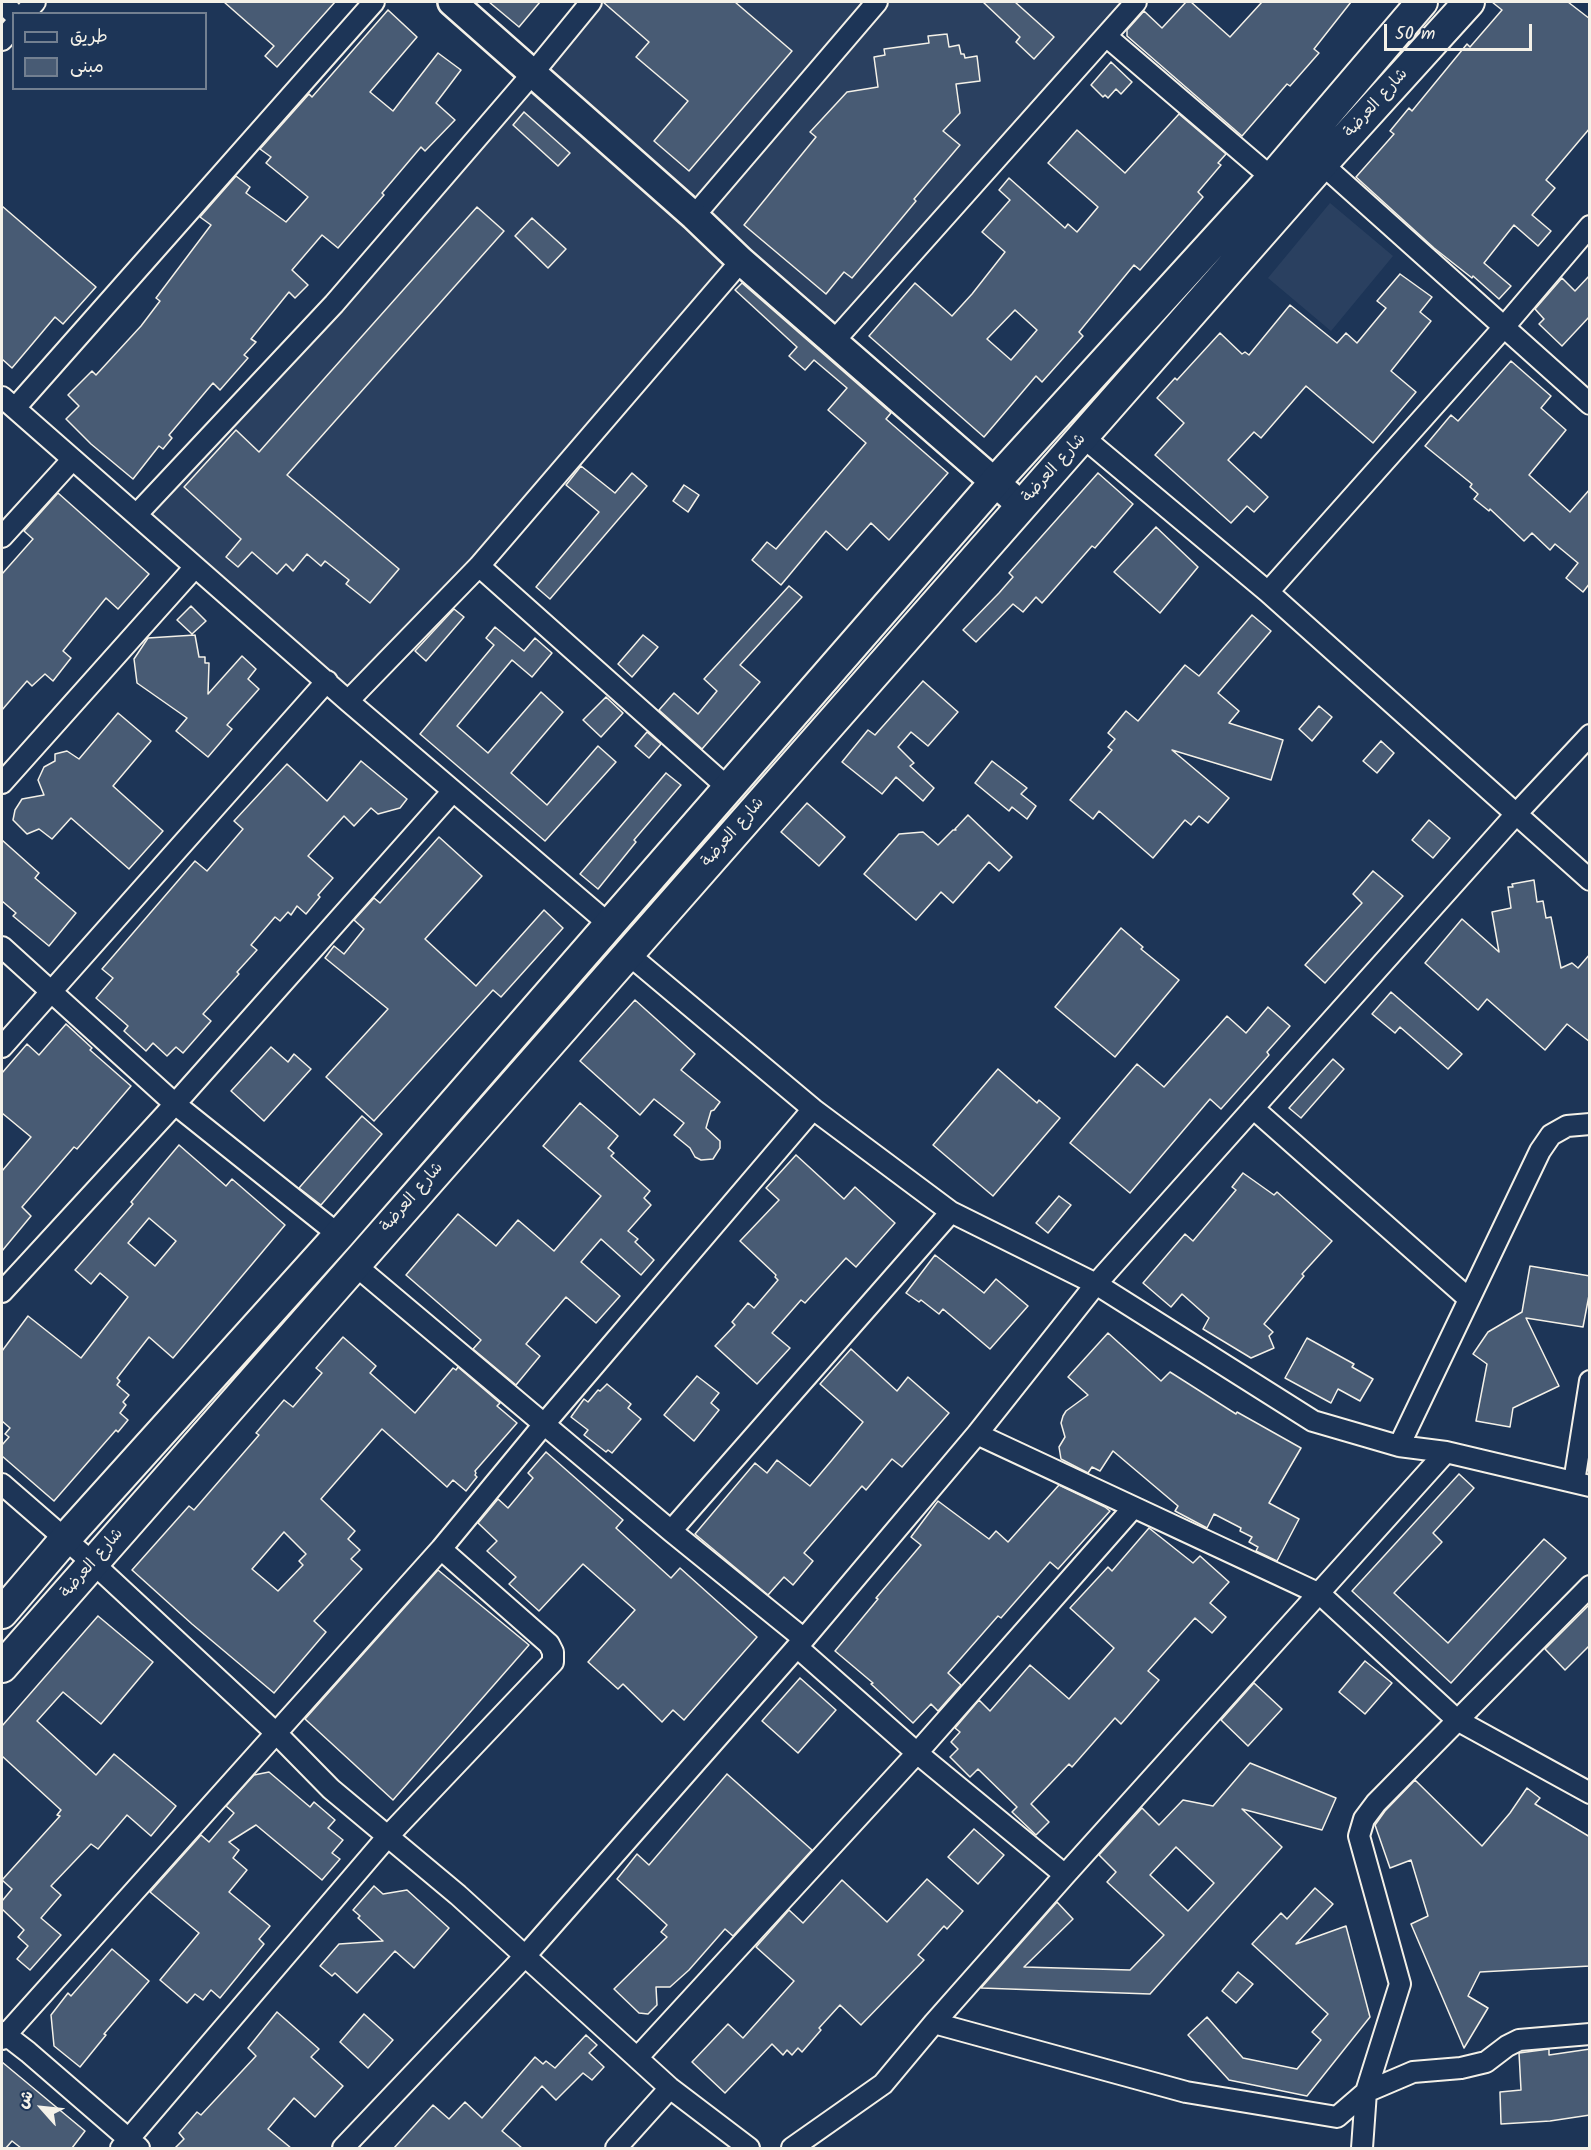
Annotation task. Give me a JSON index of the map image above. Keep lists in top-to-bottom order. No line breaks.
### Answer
{"streets":{"main road":["شارع العرضة"]},"legend":["طريق","مبنى"],"scale_bar":"50 m","north":"top left"}
